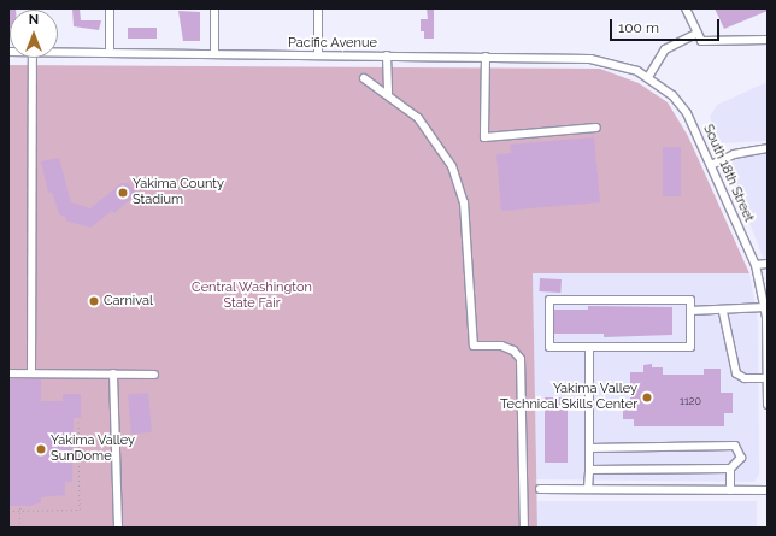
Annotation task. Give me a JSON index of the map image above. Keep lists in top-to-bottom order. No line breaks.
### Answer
{"streets":{"street":["Pacific Avenue","South 18th Street"]},"crossings":[["Pacific Avenue","South 18th Street"]],"parks":["Central Washington State Fair"],"places":["Yakima County Stadium","Carnival","Yakima Valley Technical Skills Center","Yakima Valley SunDome"],"house_numbers":["1120"],"scale_bar":"100 m","north":"top"}
